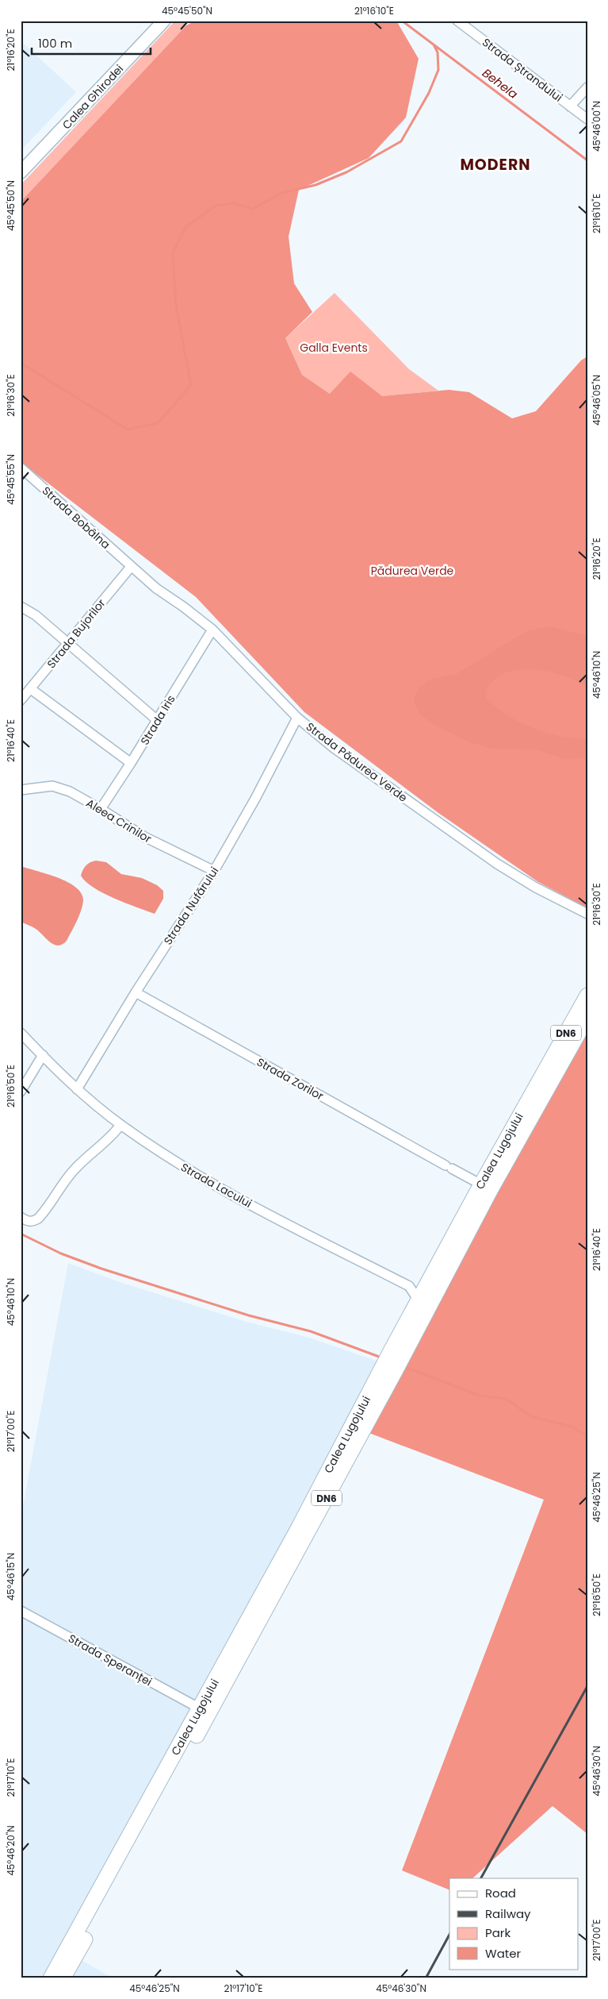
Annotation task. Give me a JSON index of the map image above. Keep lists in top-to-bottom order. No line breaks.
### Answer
{"streets":{"main road":["DN6","Calea Lugojului"],"street":["Strada Ștrandului","Calea Ghirodei","Strada Bobâlna","Strada Bujorilor","Strada Iris","Strada Pădurea Verde","Aleea Crinilor","Strada Nufărului","Strada Zorilor","Strada Lacului","Strada Speranței"]},"crossings":[["Strada Bobâlna","Strada Bujorilor"],["Strada Bobâlna","Strada Pădurea Verde"],["Strada Bujorilor","Strada Pădurea Verde"],["Strada Iris","Strada Pădurea Verde"],["Strada Iris","Aleea Crinilor"],["Strada Pădurea Verde","Strada Nufărului"],["Aleea Crinilor","Strada Nufărului"],["Strada Nufărului","Strada Zorilor"],["Strada Nufărului","Strada Lacului"],["Strada Zorilor","Calea Lugojului"],["Calea Lugojului","Strada Lacului"],["Calea Lugojului","Strada Speranței"]],"districts":["MODERN"],"water":["Behela"],"parks":["Galla Events","Pădurea Verde"],"legend":["Road","Railway","Park","Water"],"scale_bar":"100 m","coordinates":["45°45'50\"N","21°16'10\"E","21°16'20\"E","45°46'00\"N","21°16'30\"E","45°46'05\"N","45°45'55\"N","45°46'10\"N","21°16'40\"E","21°16'50\"E","21°17'00\"E","45°46'25\"N","45°46'15\"N","45°46'30\"N","21°17'10\"E","45°46'20\"N"]}
